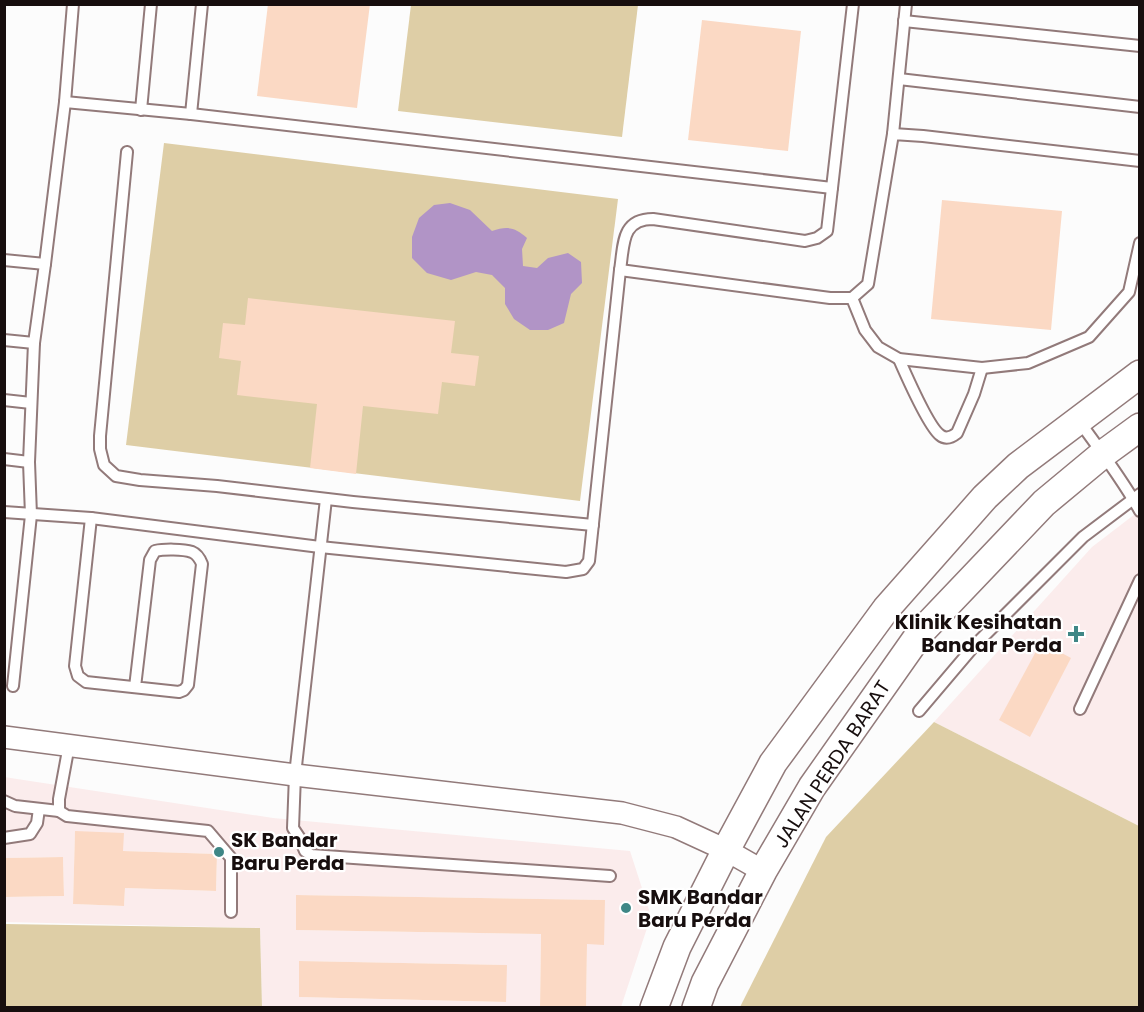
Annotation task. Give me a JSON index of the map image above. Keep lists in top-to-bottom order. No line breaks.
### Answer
{"streets":{"street":["JALAN PERDA BARAT"]},"places":{"health":["Klinik Kesihatan Bandar Perda"],"other":["SK Bandar Baru Perda","SMK Bandar Baru Perda"]}}
